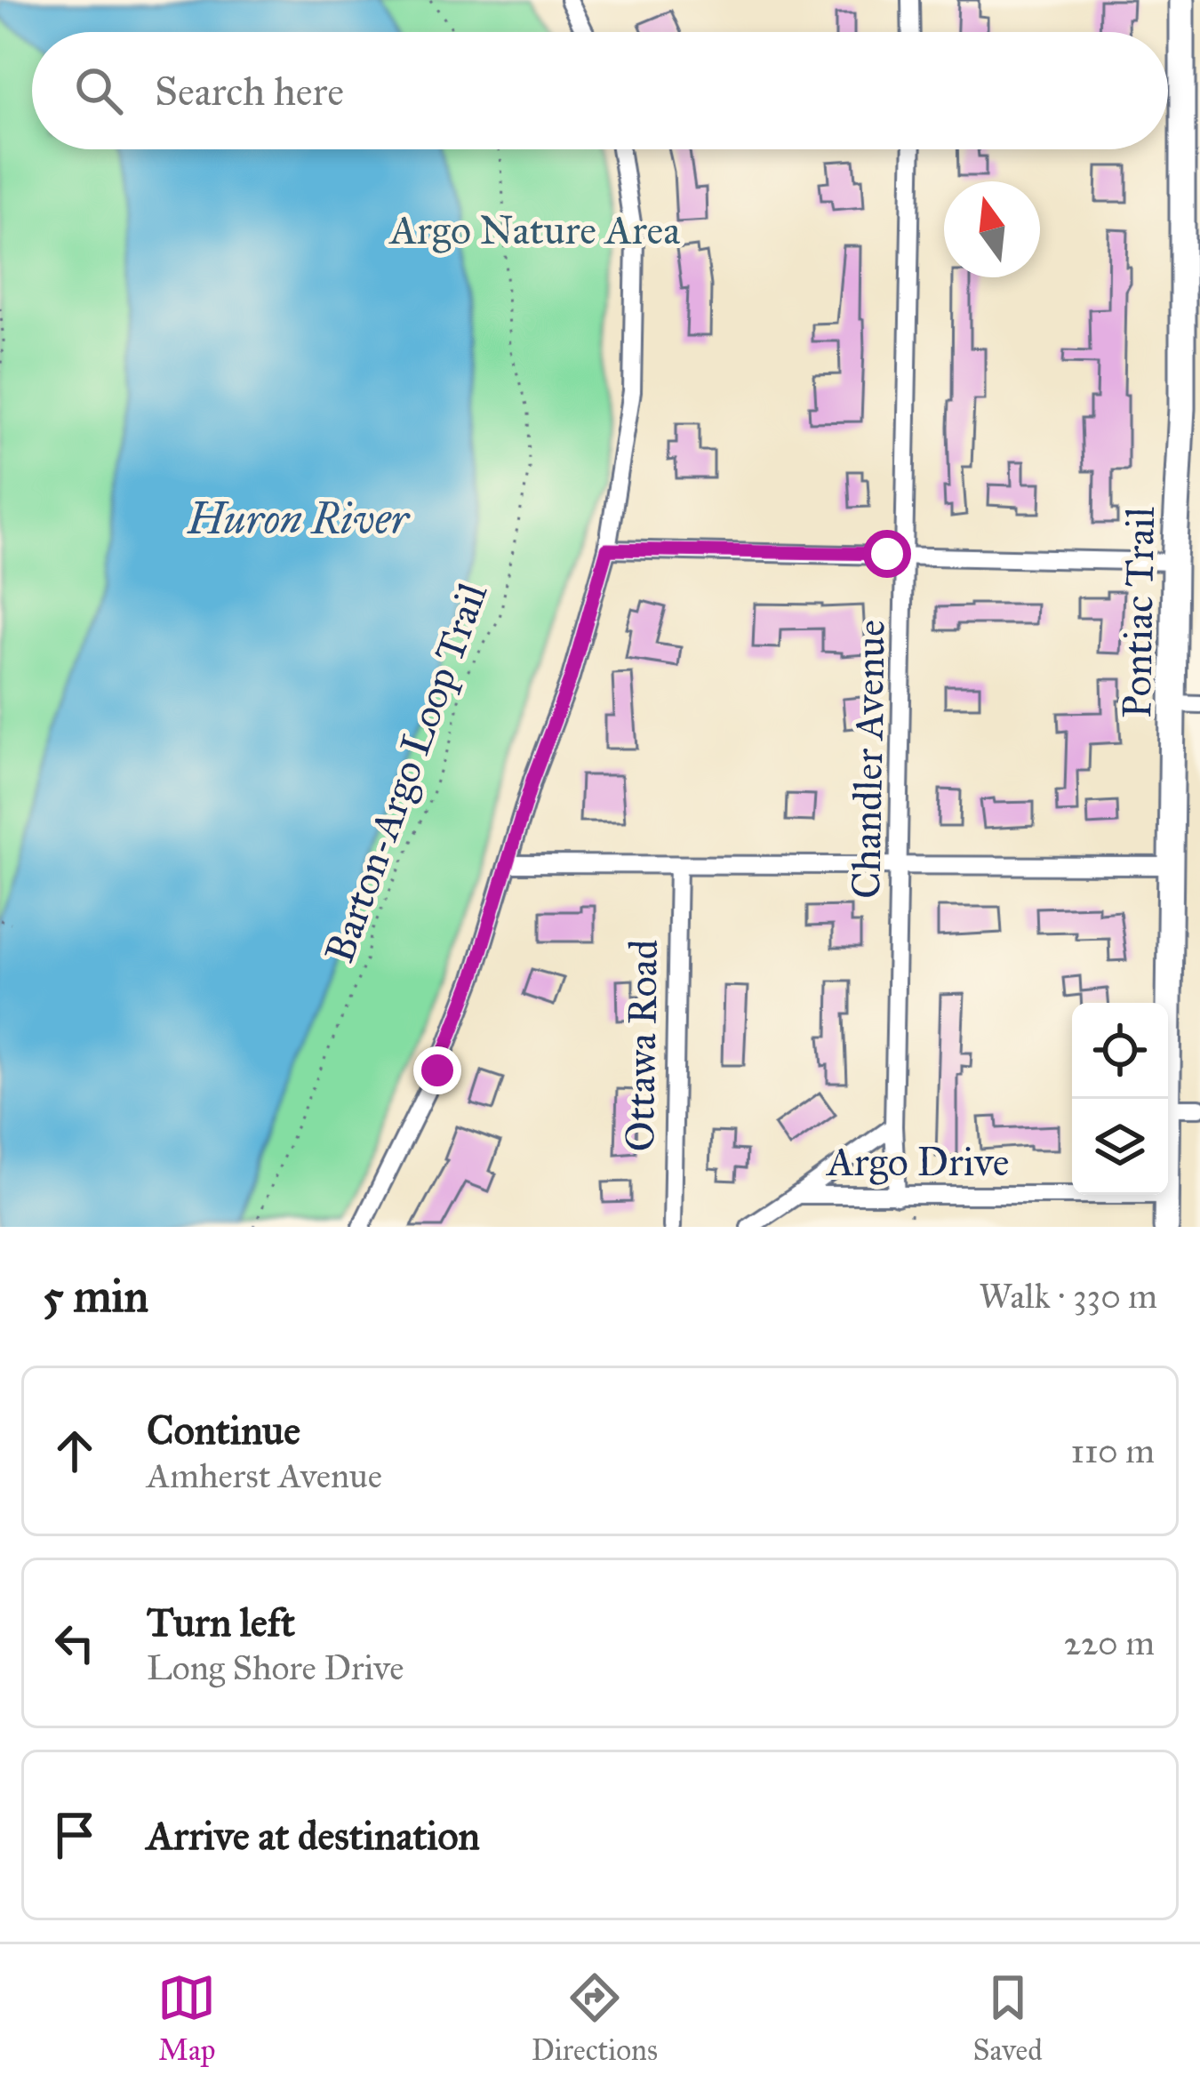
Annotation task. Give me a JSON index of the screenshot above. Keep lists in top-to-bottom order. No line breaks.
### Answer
{"streets":{"main road":["Pontiac Trail"],"street":["Chandler Avenue","Ottawa Road","Argo Drive"],"path":["Barton-Argo Loop Trail"]},"crossings":[["Pontiac Trail","Argo Drive"],["Chandler Avenue","Argo Drive"]],"water":["Huron River"],"parks":["Argo Nature Area"],"north":"top","page":{"search":"Search here","heading":["5 min","Walk · 330 m"],"list":[["Continue","Amherst Avenue","110 m"],["Turn left","Long Shore Drive","220 m"],"Arrive at destination"],"nav":["Map","Directions","Saved"]}}
